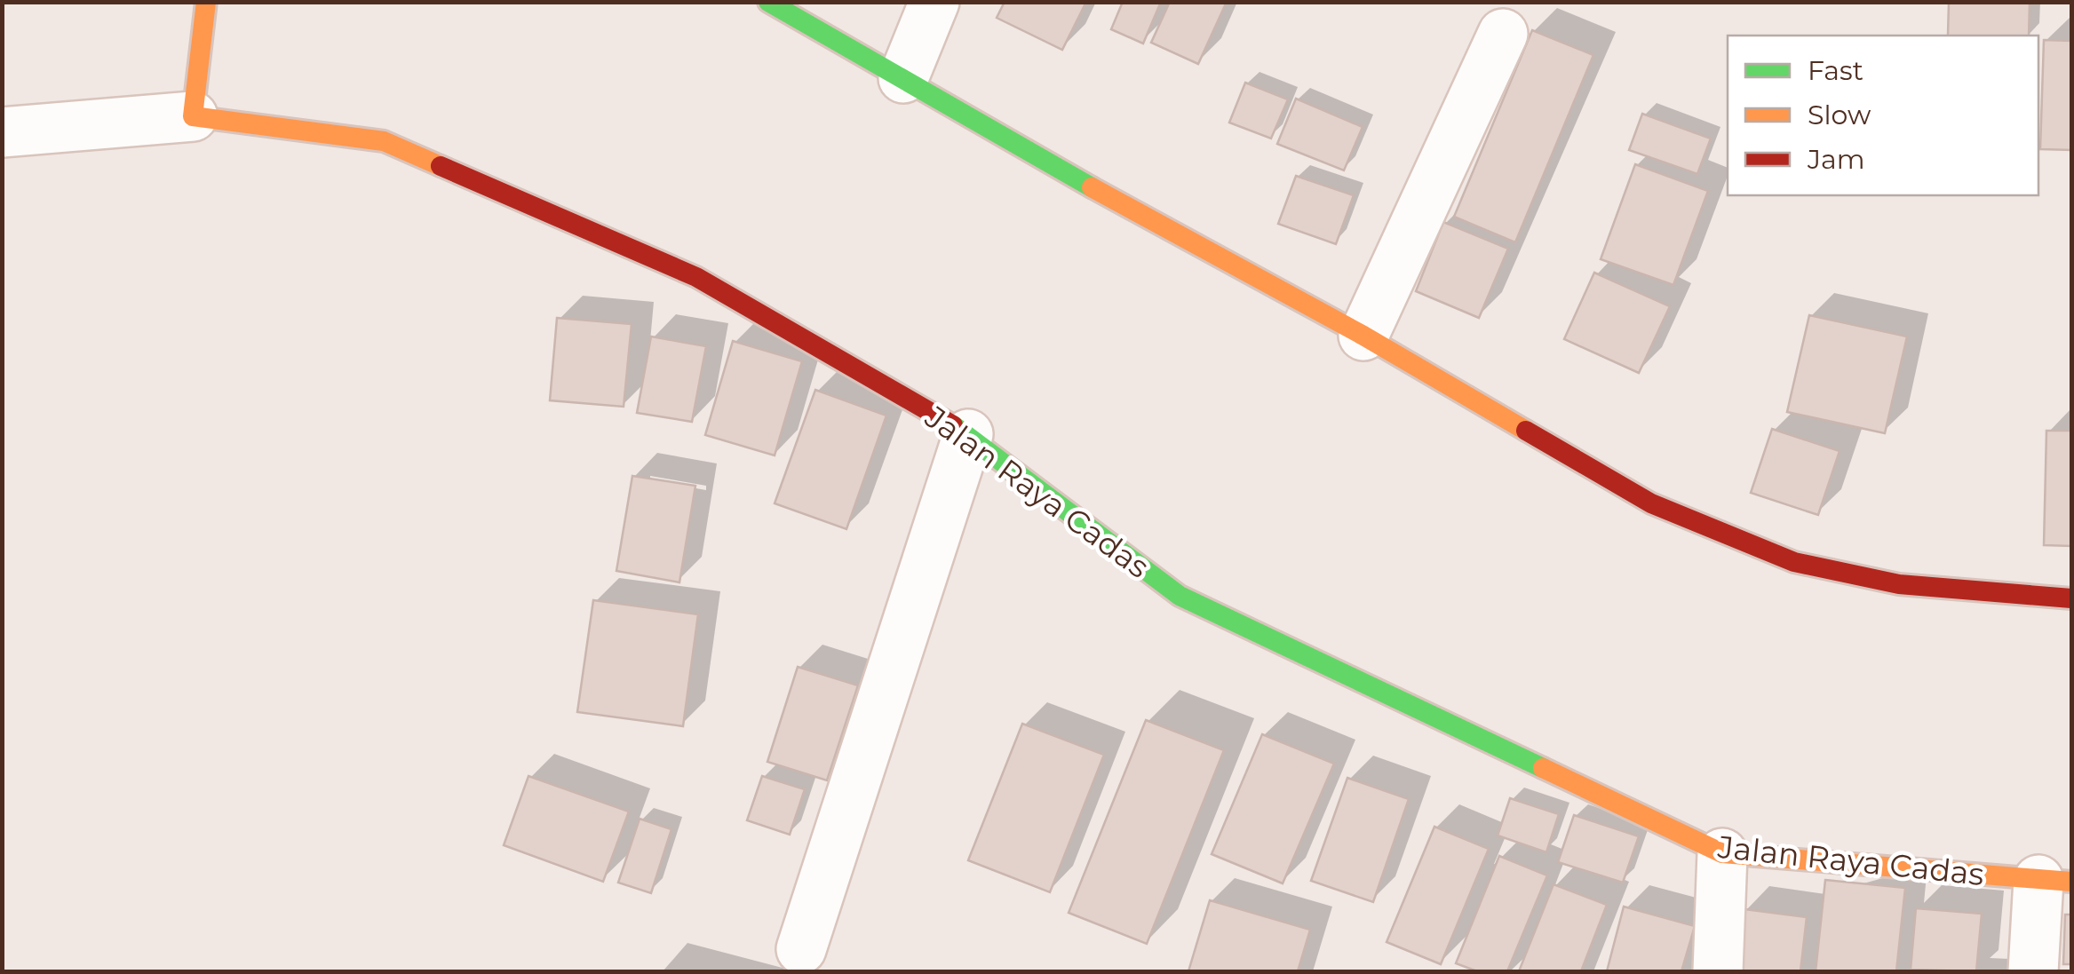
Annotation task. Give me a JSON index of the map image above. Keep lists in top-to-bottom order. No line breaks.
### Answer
{"streets":{"street":["Jalan Raya Cadas"]},"legend":["Fast","Slow","Jam"]}
